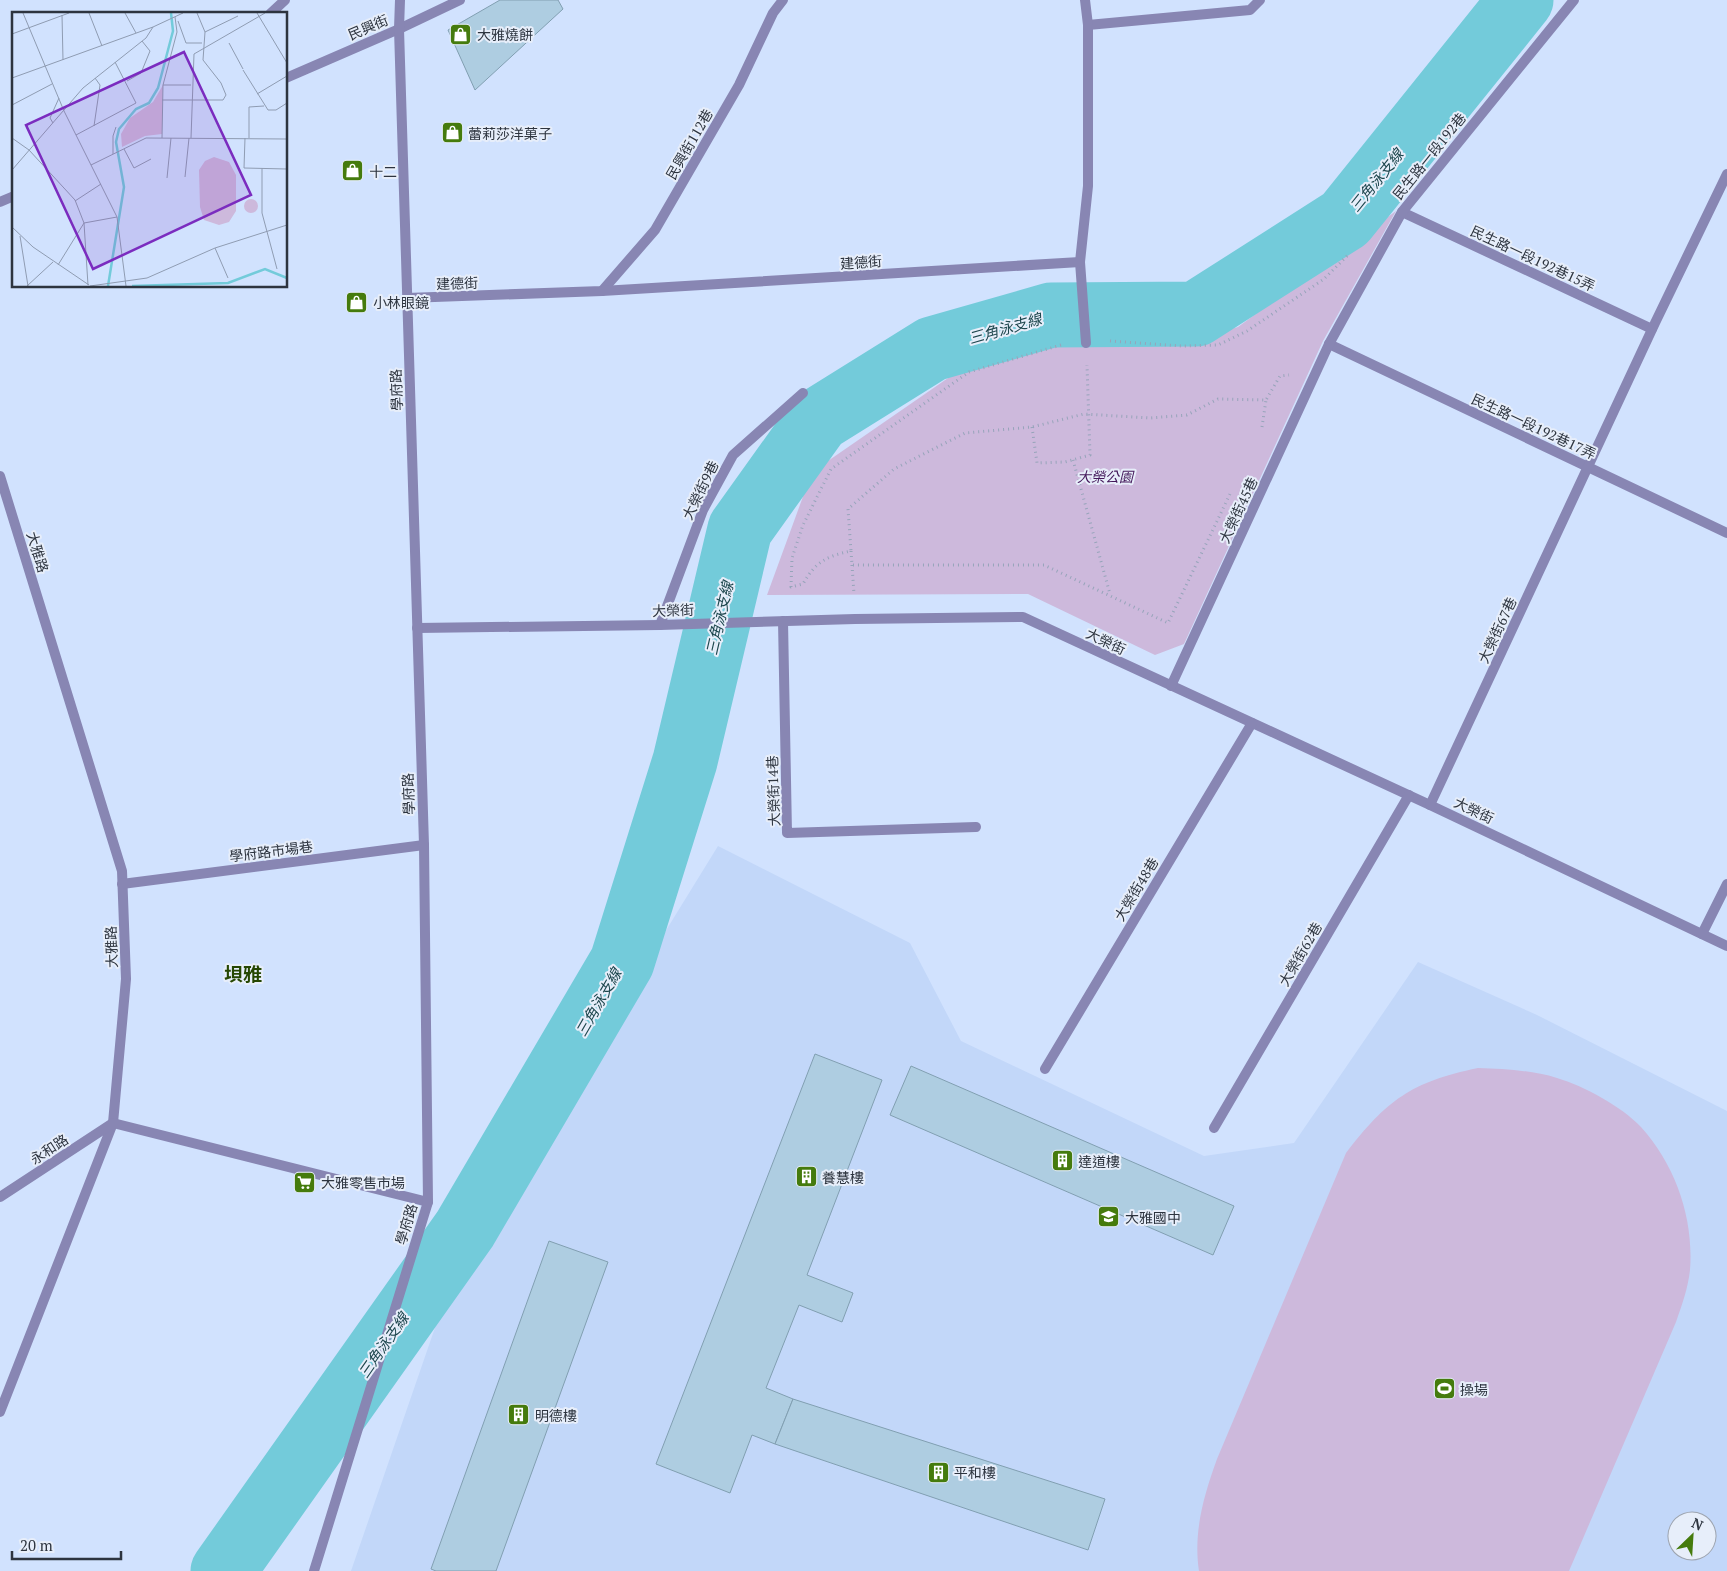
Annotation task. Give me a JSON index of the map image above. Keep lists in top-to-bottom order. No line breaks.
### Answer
{"streets":{"street":["民興街","民興街112巷","民生路一段192巷","民生路一段192巷15弄","建德街","學府路","民生路一段192巷17弄","大榮街9巷","大榮街45巷","大雅路","大榮街","大榮街67巷","大榮街14巷","學府路市場巷","大榮街48巷","大榮街62巷","永和路"]},"crossings":[["民興街","學府路"],["民興街112巷","建德街"],["民生路一段192巷","民生路一段192巷15弄"],["民生路一段192巷","民生路一段192巷17弄"],["民生路一段192巷","大榮街45巷"],["建德街","學府路"],["學府路","大榮街"],["學府路","學府路市場巷"],["民生路一段192巷17弄","大榮街45巷"],["民生路一段192巷17弄","大榮街67巷"],["大榮街9巷","大榮街"],["大榮街45巷","大榮街"],["大雅路","學府路市場巷"],["大雅路","永和路"],["大榮街","大榮街67巷"],["大榮街","大榮街14巷"],["大榮街","大榮街48巷"],["大榮街","大榮街62巷"]],"districts":["垻雅"],"water":["三角泳支線"],"parks":["大榮公園"],"places":{"shop":["大雅燒餅","蕾莉莎洋菓子","十二","小林眼鏡"],"building":["達道樓","養慧樓","明德樓","平和樓"],"supermarket":["大雅零售市場"],"school or university":["大雅國中"],"sports":["操場"]},"scale_bar":"20 m","north":"top right"}
